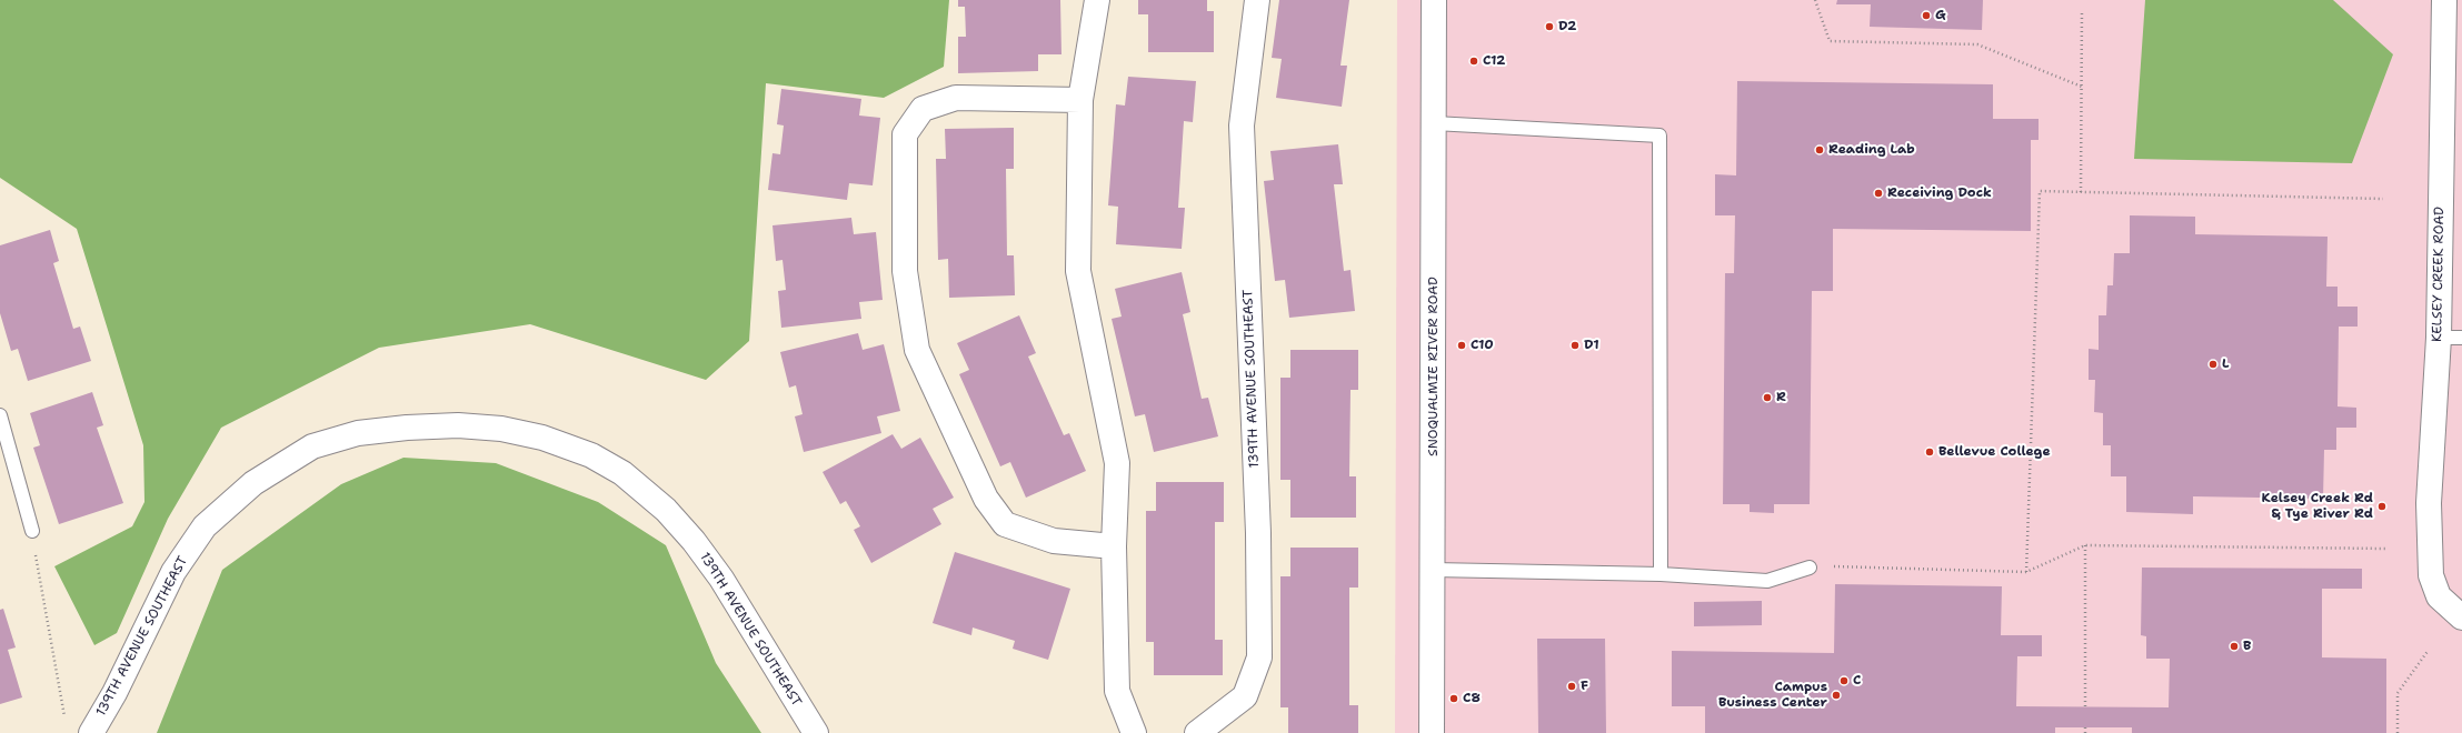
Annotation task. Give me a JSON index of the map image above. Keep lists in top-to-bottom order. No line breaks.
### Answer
{"streets":{"street":["KELSEY CREEK ROAD","SNOQUALMIE RIVER ROAD","139TH AVENUE SOUTHEAST"]},"places":["G","D2","C12","Reading Lab","Receiving Dock","C10","D1","L","R","Bellevue College","Kelsey Creek Rd & Tye River Rd","B","C","F","Campus Business Center","C8"]}
